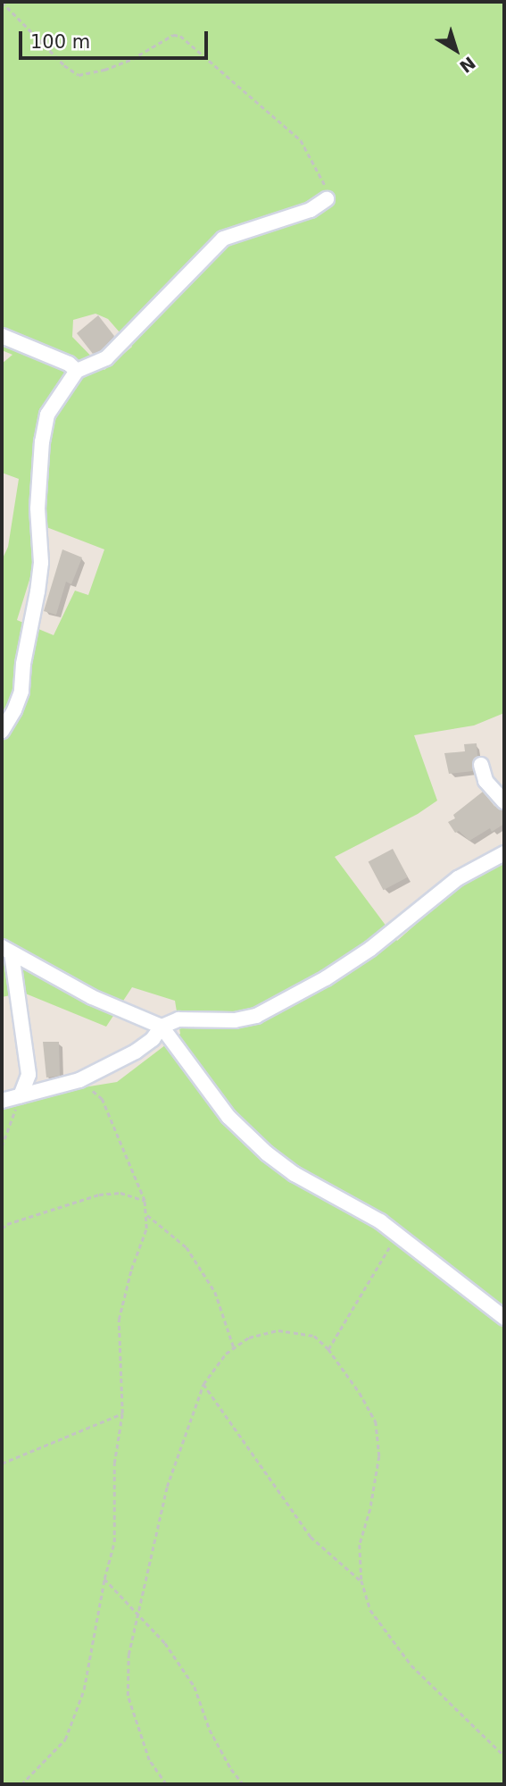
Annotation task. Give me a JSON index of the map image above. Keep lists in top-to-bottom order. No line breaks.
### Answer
{"scale_bar":"100 m","north":"bottom right"}
